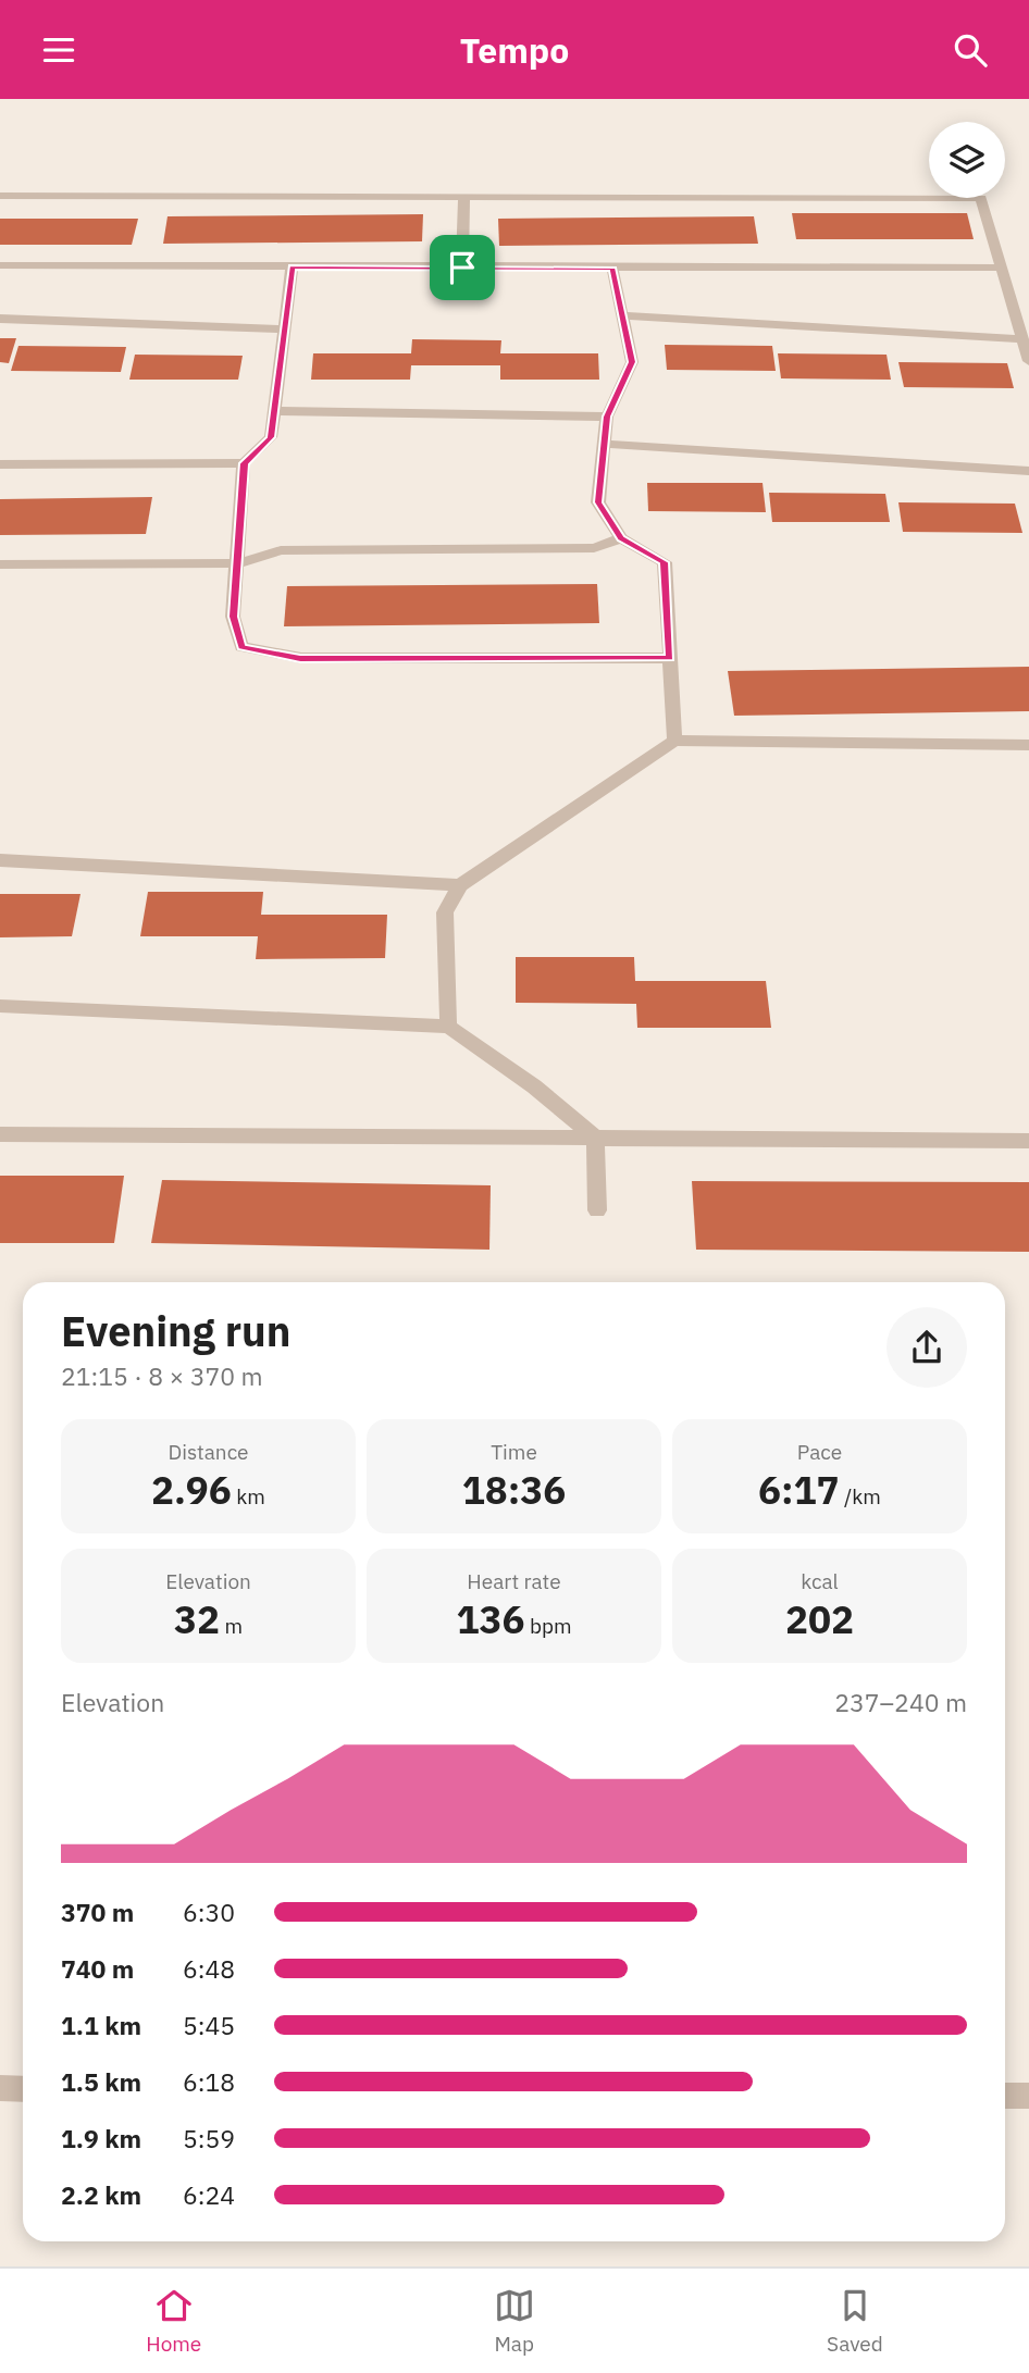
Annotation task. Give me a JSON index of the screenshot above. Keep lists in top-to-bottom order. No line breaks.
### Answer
{"page":{"header":"Tempo","heading":["Evening run","21:15 · 8 × 370 m"],"stats":[["Distance","2.96 km"],["Time","18:36"],["Pace","6:17 /km"],["Elevation","32 m"],["Heart rate","136 bpm"],["kcal","202"]],"chart":["Elevation","237–240 m"],"list":[{"name":"370 m","note":"6:30"},{"name":"740 m","note":"6:48"},{"name":"1.1 km","note":"5:45"},{"name":"1.5 km","note":"6:18"},{"name":"1.9 km","note":"5:59"},{"name":"2.2 km","note":"6:24"}],"tabs":["Home","Map","Saved"]}}
